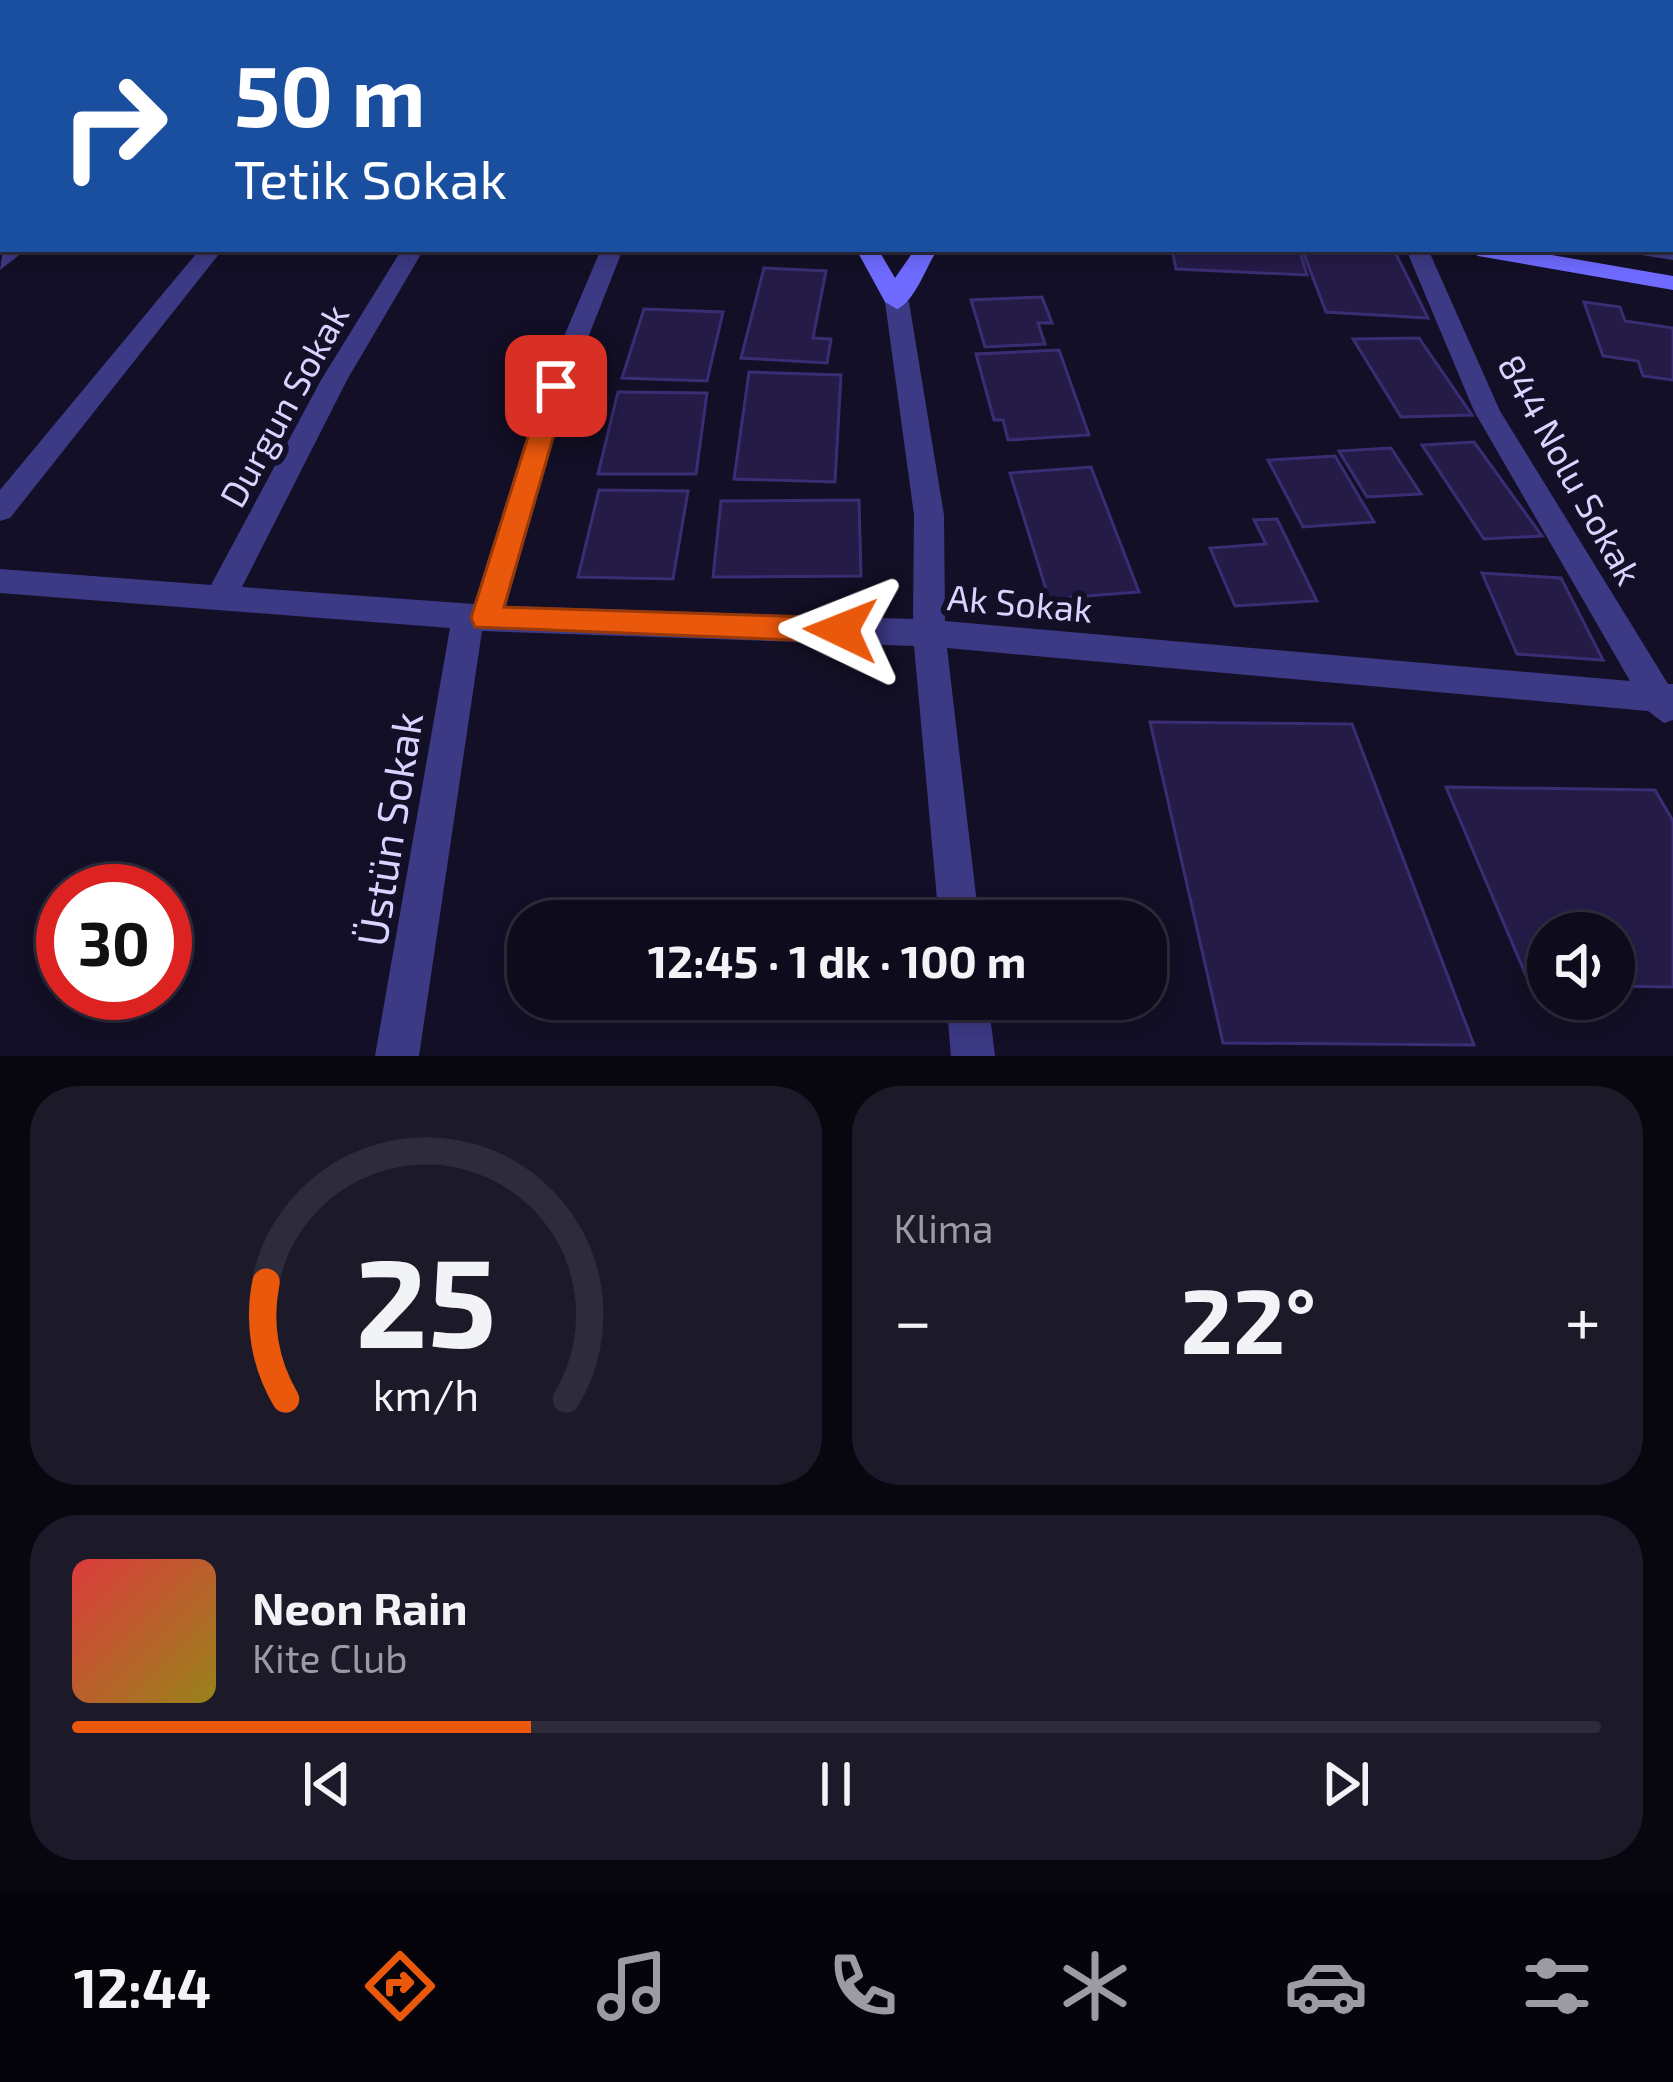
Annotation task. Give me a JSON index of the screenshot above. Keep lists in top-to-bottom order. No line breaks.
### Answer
{"streets":{"street":["Durgun Sokak","844 Nolu Sokak","Ak Sokak","Üstün Sokak"]},"crossings":[["Durgun Sokak","Ak Sokak"],["844 Nolu Sokak","Ak Sokak"],["Ak Sokak","Üstün Sokak"]],"page":{"turn":["50 m","Tetik Sokak"],"limit":"30","trip":"12:45 · 1 dk · 100 m","tile":"Klima","heat":["−","22°","+"],"song":["Neon Rain","Kite Club"],"tabs":"12:44","gauge":["25","km/h"]}}
